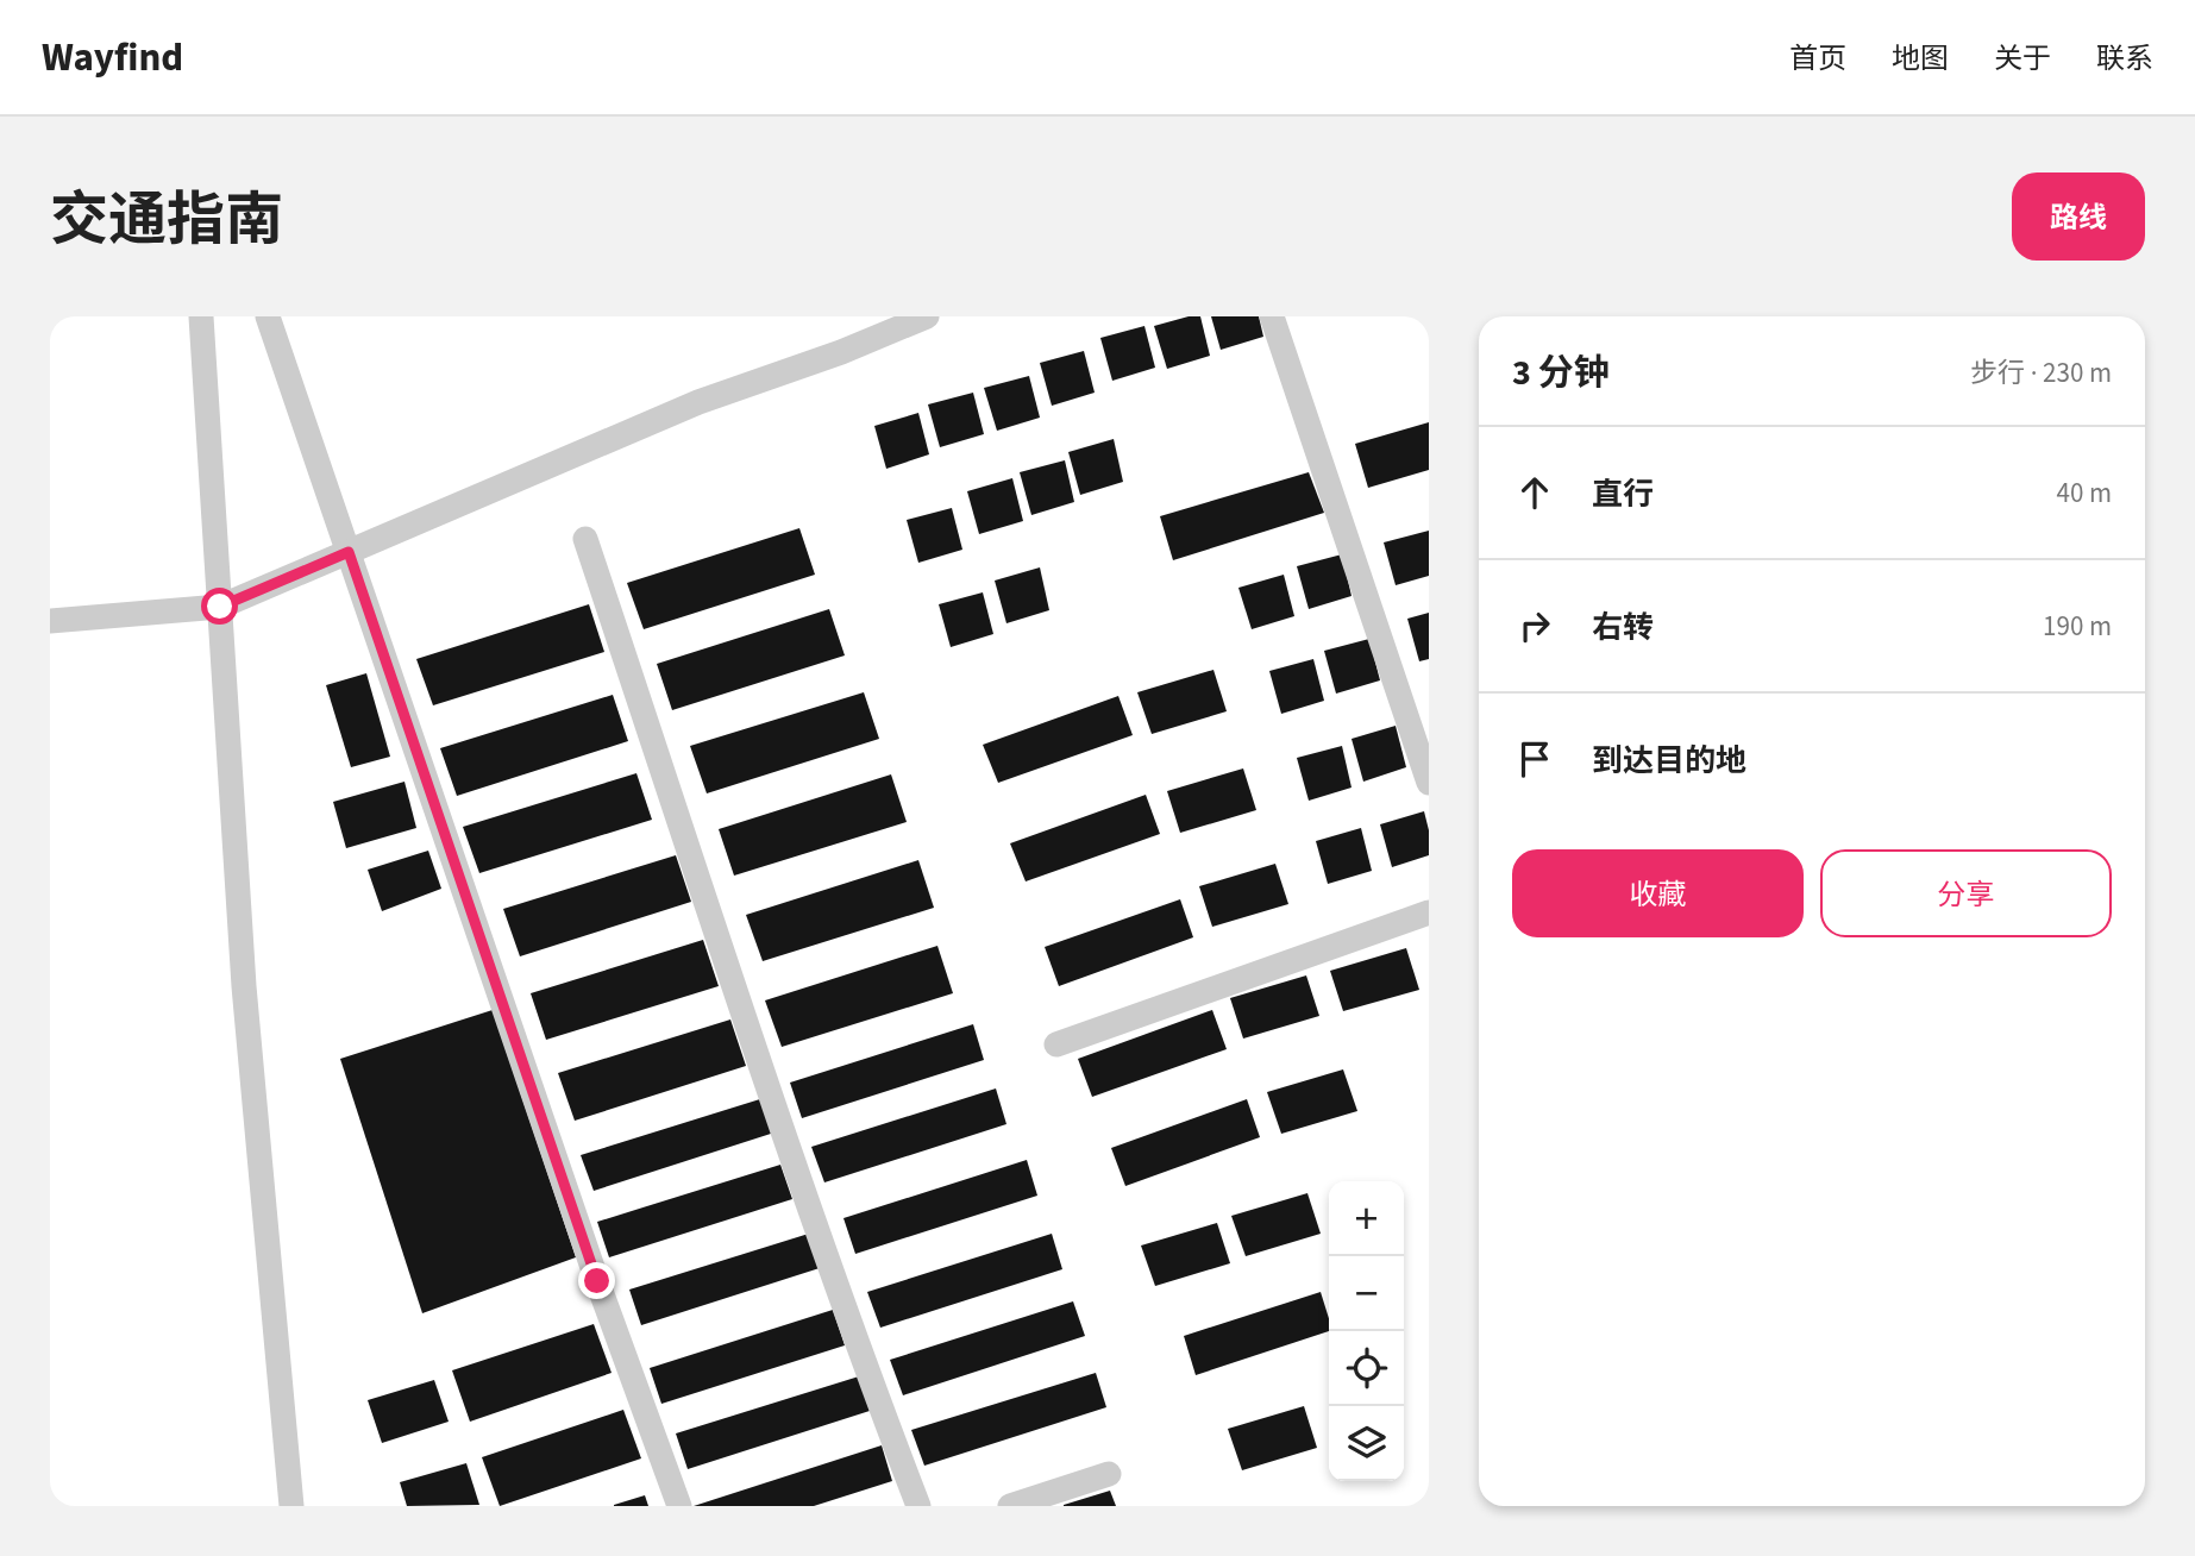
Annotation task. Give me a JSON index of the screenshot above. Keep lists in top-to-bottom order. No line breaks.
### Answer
{"page":{"header":"Wayfind","nav":["首页","地图","关于","联系"],"title":"交通指南","buttons":["路线",["收藏","分享"]],"heading":["3 分钟","步行 · 230 m"],"list":[["直行","40 m"],["右转","190 m"],"到达目的地"],"map_buttons":["+","−"]}}
